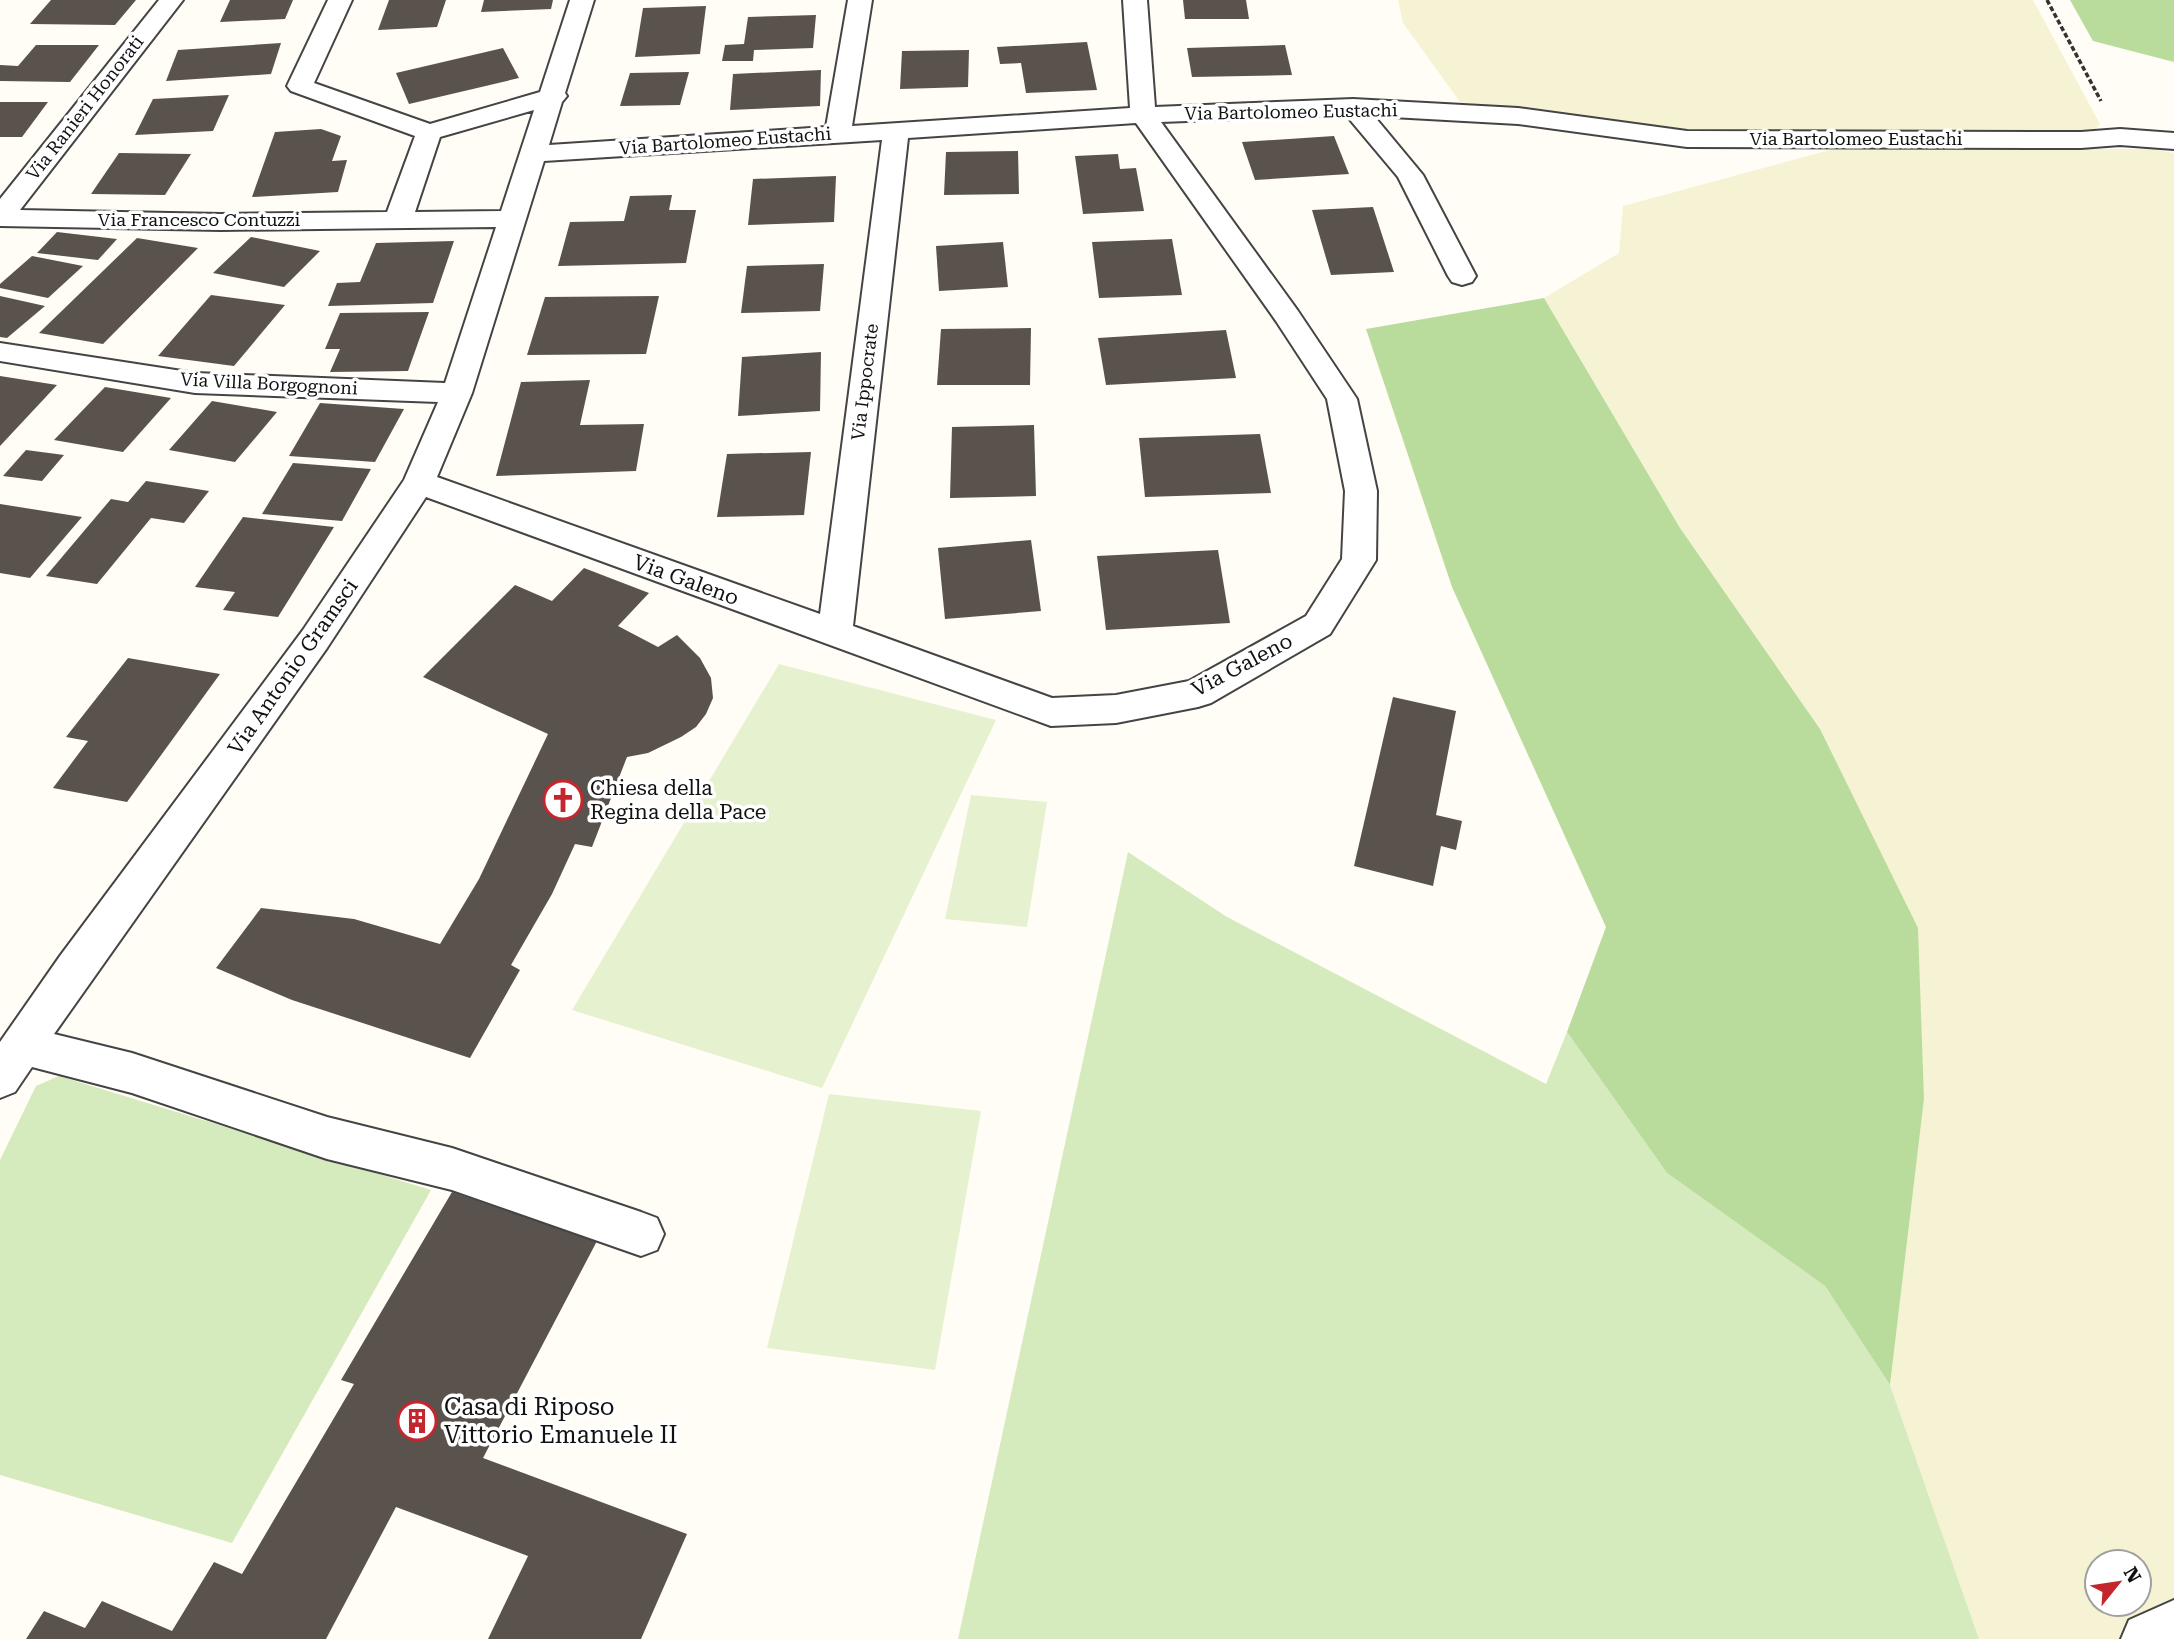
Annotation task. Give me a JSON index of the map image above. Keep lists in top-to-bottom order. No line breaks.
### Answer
{"streets":{"street":["Via Ranieri Honorati","Via Bartolomeo Eustachi","Via Francesco Contuzzi","Via Ippocrate","Via Villa Borgognoni","Via Galeno","Via Antonio Gramsci"]},"crossings":[["Via Ranieri Honorati","Via Francesco Contuzzi"],["Via Bartolomeo Eustachi","Via Ippocrate"],["Via Bartolomeo Eustachi","Via Galeno"],["Via Bartolomeo Eustachi","Via Antonio Gramsci"],["Via Francesco Contuzzi","Via Antonio Gramsci"],["Via Ippocrate","Via Galeno"],["Via Villa Borgognoni","Via Antonio Gramsci"],["Via Galeno","Via Antonio Gramsci"]],"places":{"church":["Chiesa della Regina della Pace"],"building":["Casa di Riposo Vittorio Emanuele II"]},"north":"top right"}
